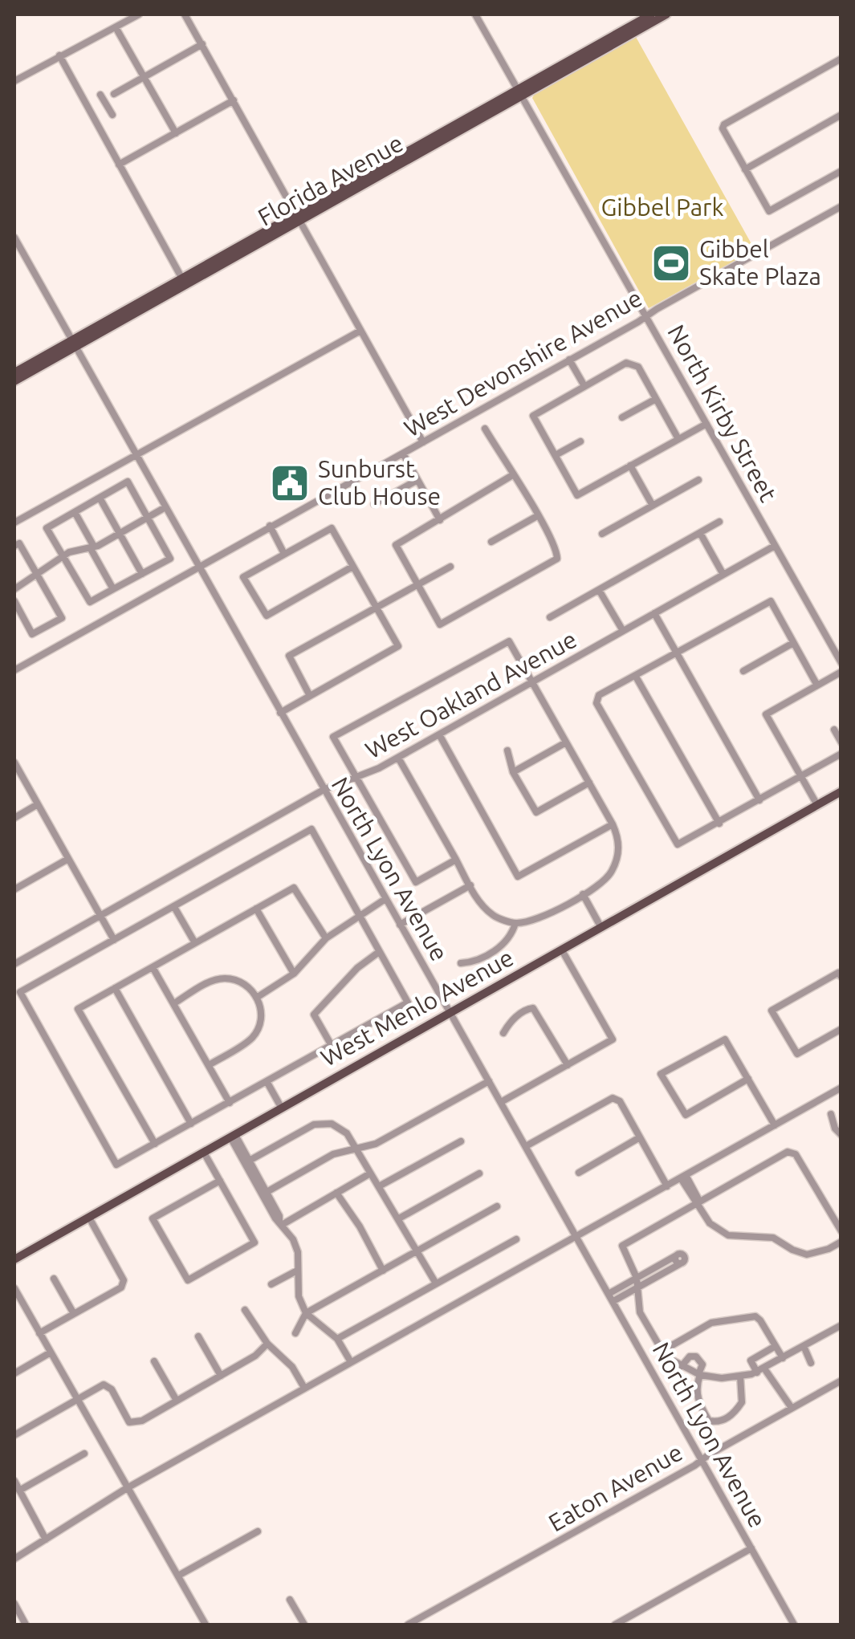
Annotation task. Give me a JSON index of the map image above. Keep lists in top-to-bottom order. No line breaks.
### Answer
{"streets":{"main road":["Florida Avenue","West Menlo Avenue"],"street":["West Devonshire Avenue","North Kirby Street","West Oakland Avenue","North Lyon Avenue","Eaton Avenue"]},"crossings":[["Florida Avenue","North Kirby Street"],["Florida Avenue","North Lyon Avenue"],["West Devonshire Avenue","North Kirby Street"],["West Devonshire Avenue","North Lyon Avenue"],["North Kirby Street","West Oakland Avenue"],["West Oakland Avenue","North Lyon Avenue"],["North Lyon Avenue","West Menlo Avenue"],["North Lyon Avenue","Eaton Avenue"]],"parks":["Gibbel Park"],"places":{"sports":["Gibbel Skate Plaza"],"public building":["Sunburst Club House"]}}
